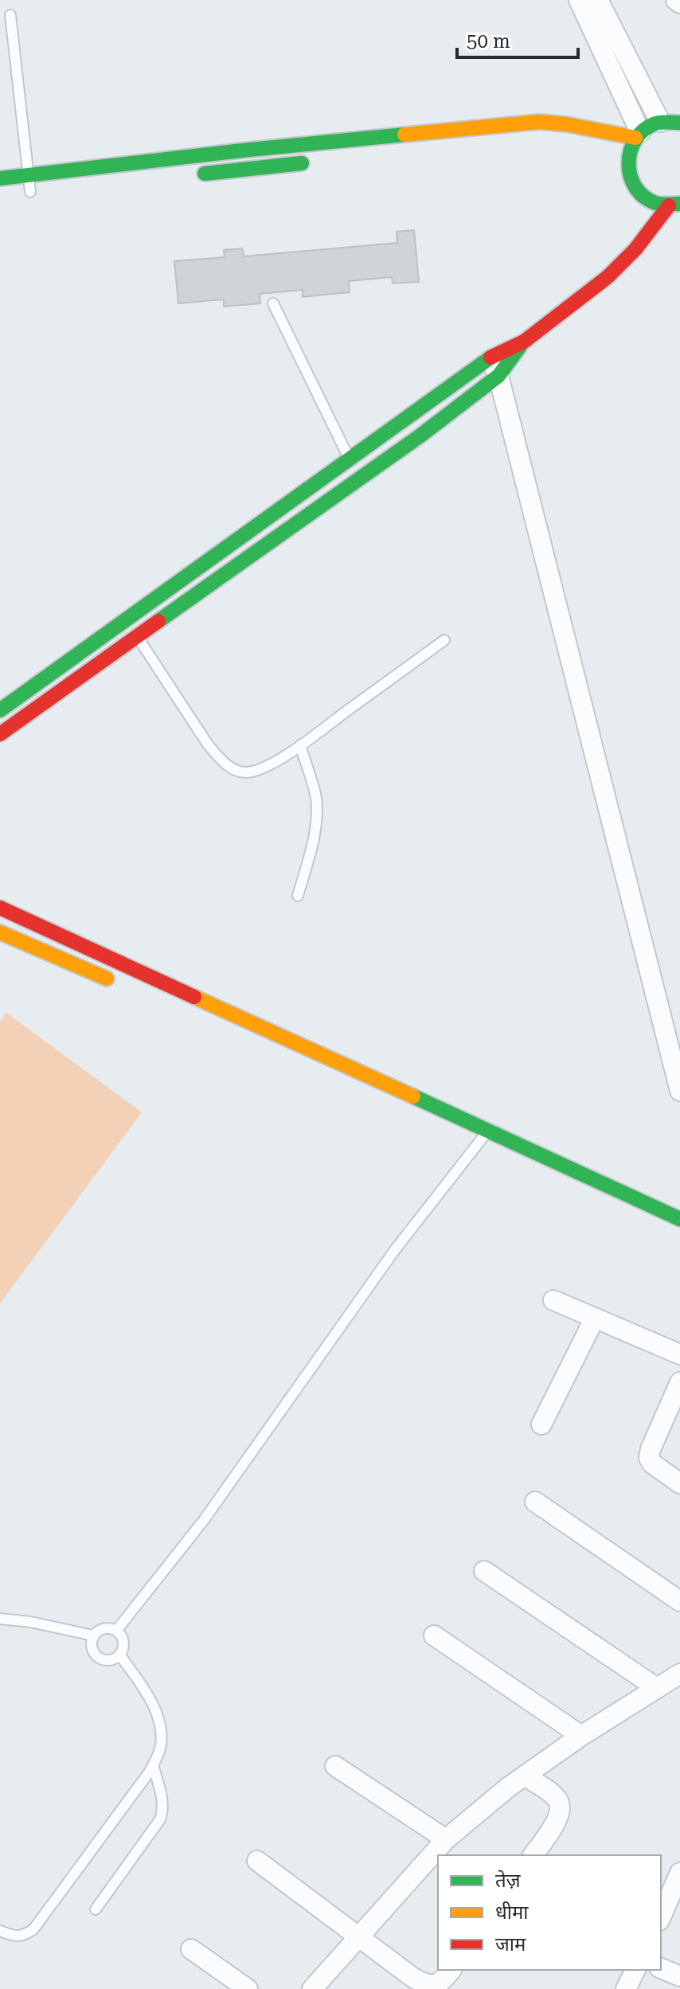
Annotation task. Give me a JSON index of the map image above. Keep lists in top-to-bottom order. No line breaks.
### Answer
{"legend":["तेज़","धीमा","जाम"],"scale_bar":"50 m"}
